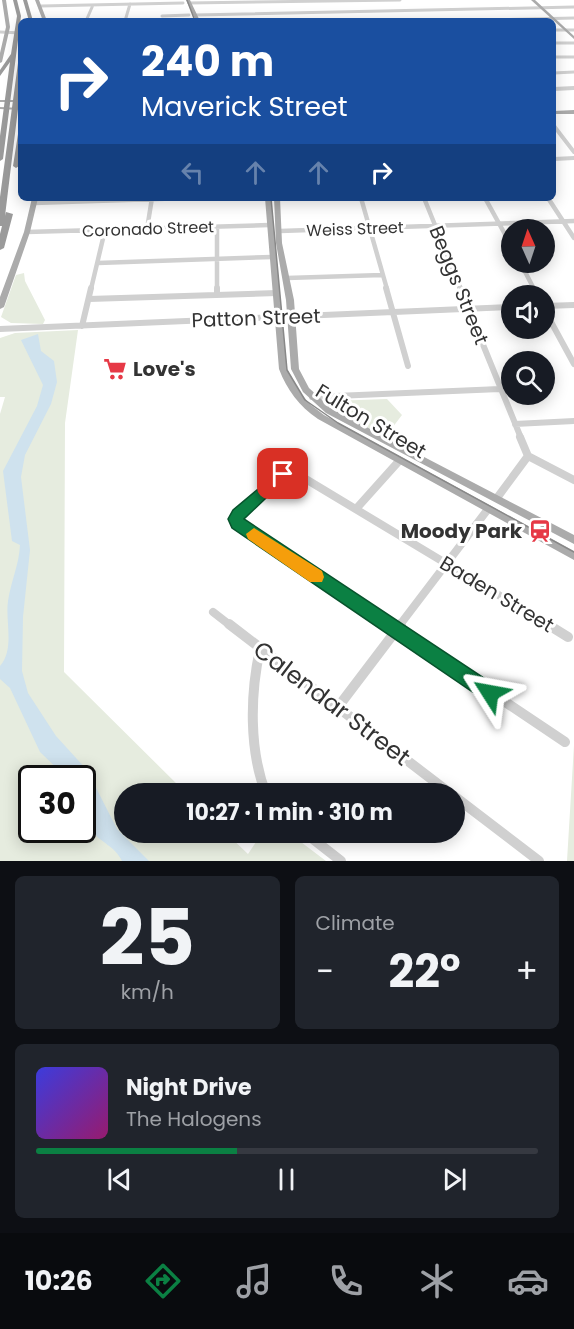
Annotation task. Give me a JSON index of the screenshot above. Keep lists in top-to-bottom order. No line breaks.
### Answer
{"streets":{"main road":["Fulton Street"],"street":["Coronado Street","Weiss Street","Beggs Street","Patton Street","Baden Street","Calendar Street"]},"crossings":[["Coronado Street","Fulton Street"],["Weiss Street","Beggs Street"],["Weiss Street","Fulton Street"],["Beggs Street","Patton Street"],["Patton Street","Fulton Street"]],"places":{"supermarket":["Love's"],"station":["Moody Park"]},"north":"top","page":{"turn":["240 m","Maverick Street"],"limit":"30","trip":"10:27 · 1 min · 310 m","tile":[["25","km/h"],"Climate"],"heat":["−","22°","+"],"song":["Night Drive","The Halogens"],"tabs":"10:26"}}
